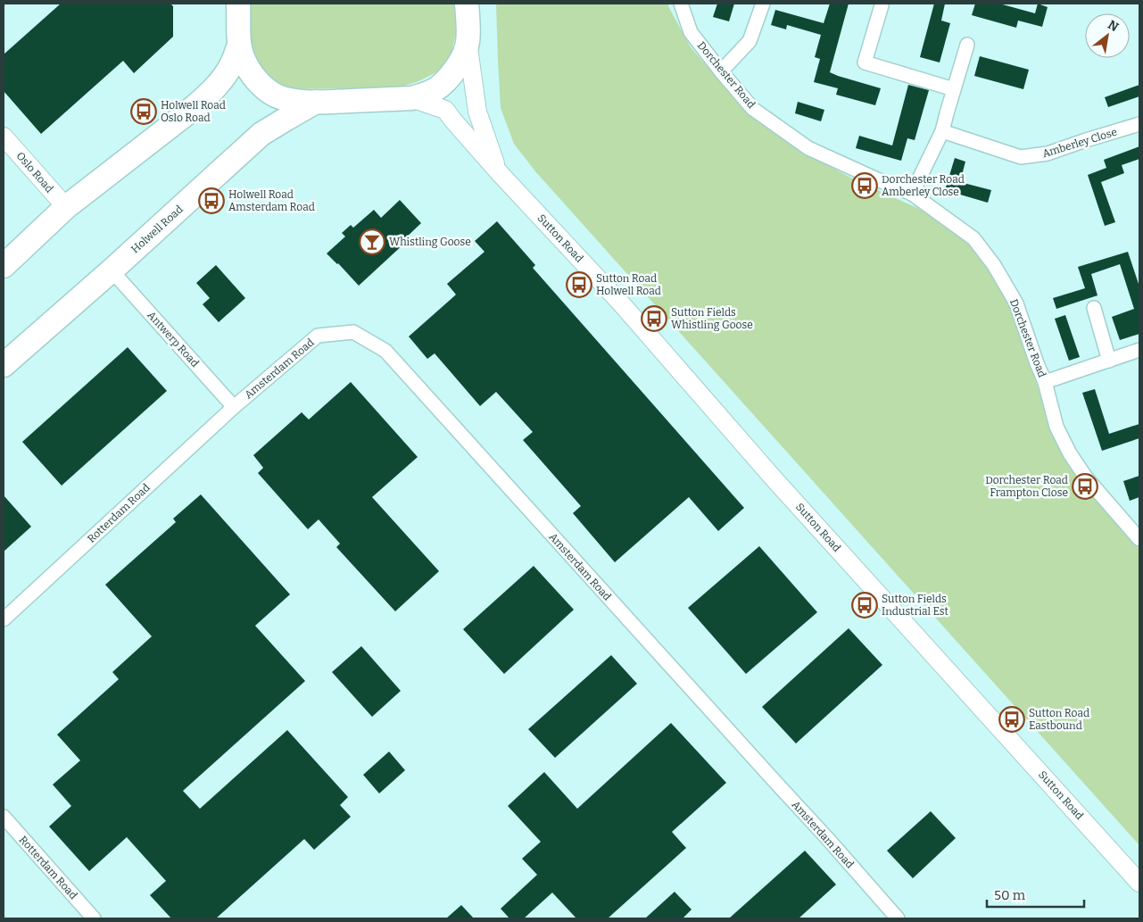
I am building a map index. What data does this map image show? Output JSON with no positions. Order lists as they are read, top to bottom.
{
  "streets": {
    "highway": ["Holwell Road"],
    "street": [
      "Dorchester Road",
      "Amberley Close",
      "Oslo Road",
      "Sutton Road",
      "Antwerp Road",
      "Amsterdam Road",
      "Rotterdam Road"
    ]
  },
  "crossings": [
    ["Holwell Road", "Antwerp Road"],
    ["Antwerp Road", "Amsterdam Road"],
    ["Antwerp Road", "Rotterdam Road"],
    ["Amsterdam Road", "Rotterdam Road"]
  ],
  "places": {
    "bus stop": [
      "Holwell Road Oslo Road",
      "Dorchester Road Amberley Close",
      "Holwell Road Amsterdam Road",
      "Sutton Road Holwell Road",
      "Sutton Fields Whistling Goose",
      "Dorchester Road Frampton Close",
      "Sutton Fields Industrial Est",
      "Sutton Road Eastbound"
    ],
    "bar": ["Whistling Goose"]
  },
  "scale_bar": "50 m",
  "north": "top right"
}
